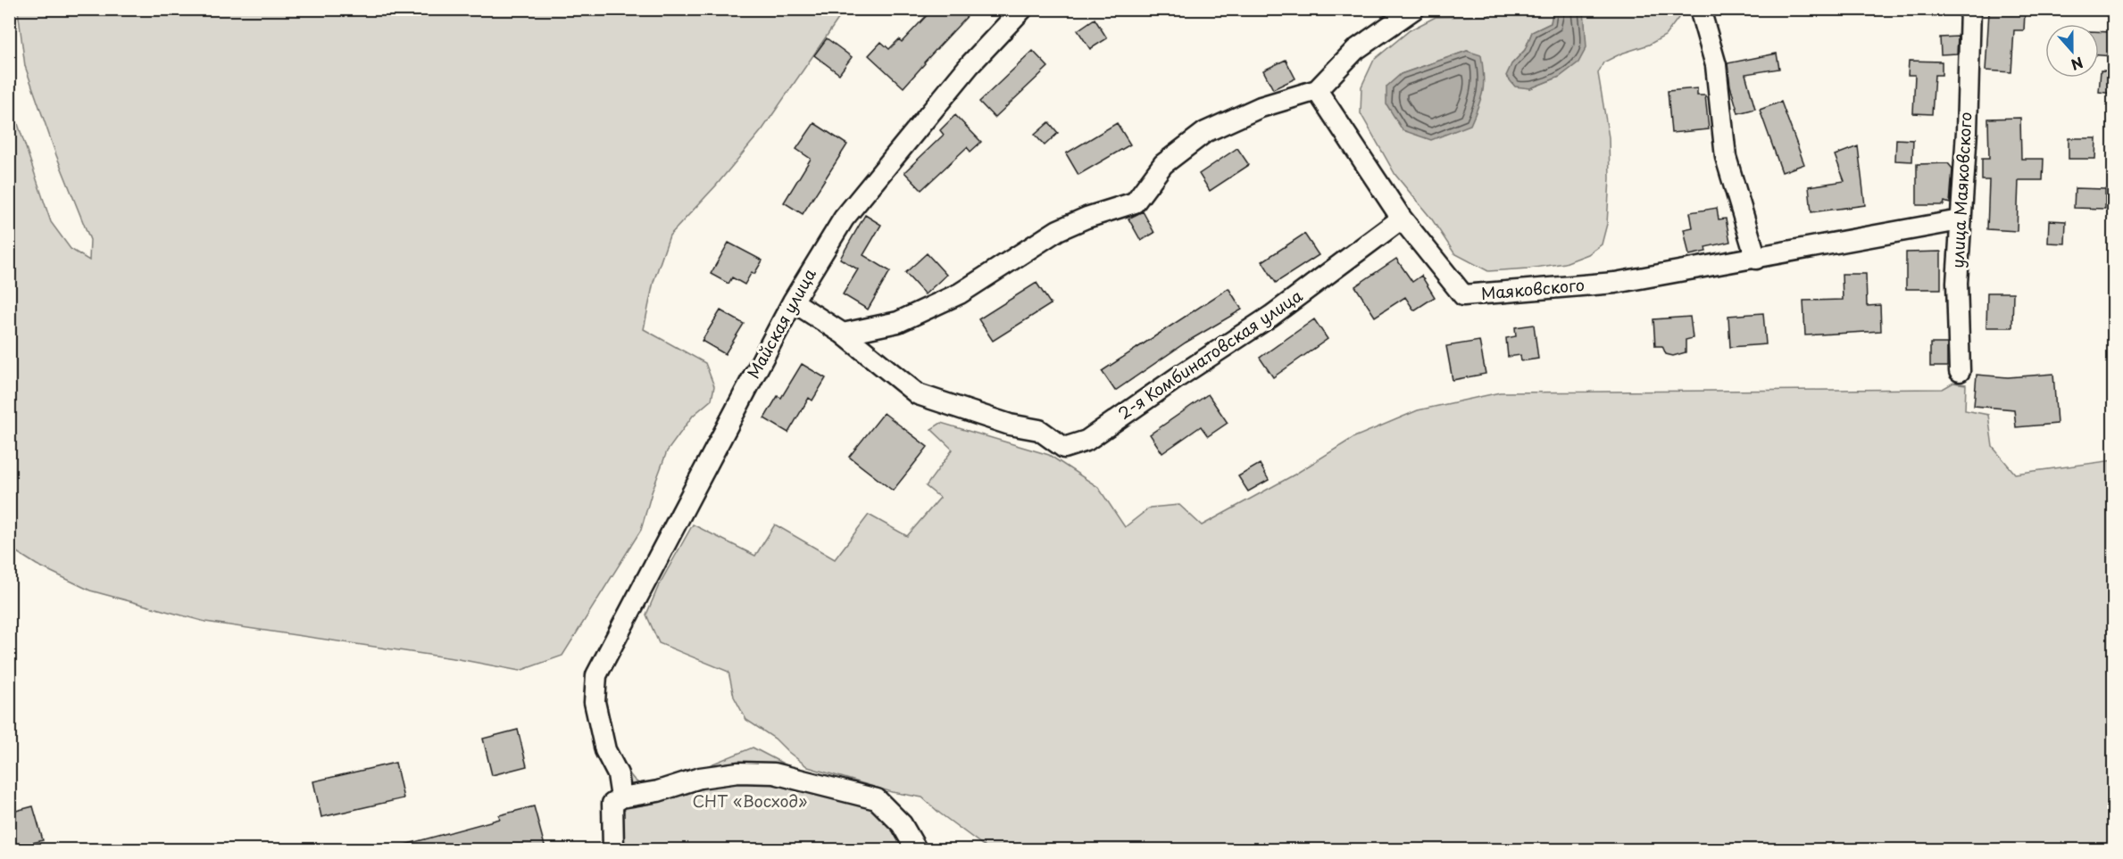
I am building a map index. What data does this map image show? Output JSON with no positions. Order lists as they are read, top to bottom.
{
  "streets": {
    "street": [
      "улица Маяковского",
      "Маяковского",
      "Майская улица",
      "2-я Комбинатовская улица"
    ]
  },
  "crossings": [
    ["улица Маяковского", "Маяковского"],
    ["Маяковского", "2-я Комбинатовская улица"]
  ],
  "parks": ["СНТ «Восход»"],
  "north": "bottom"
}
